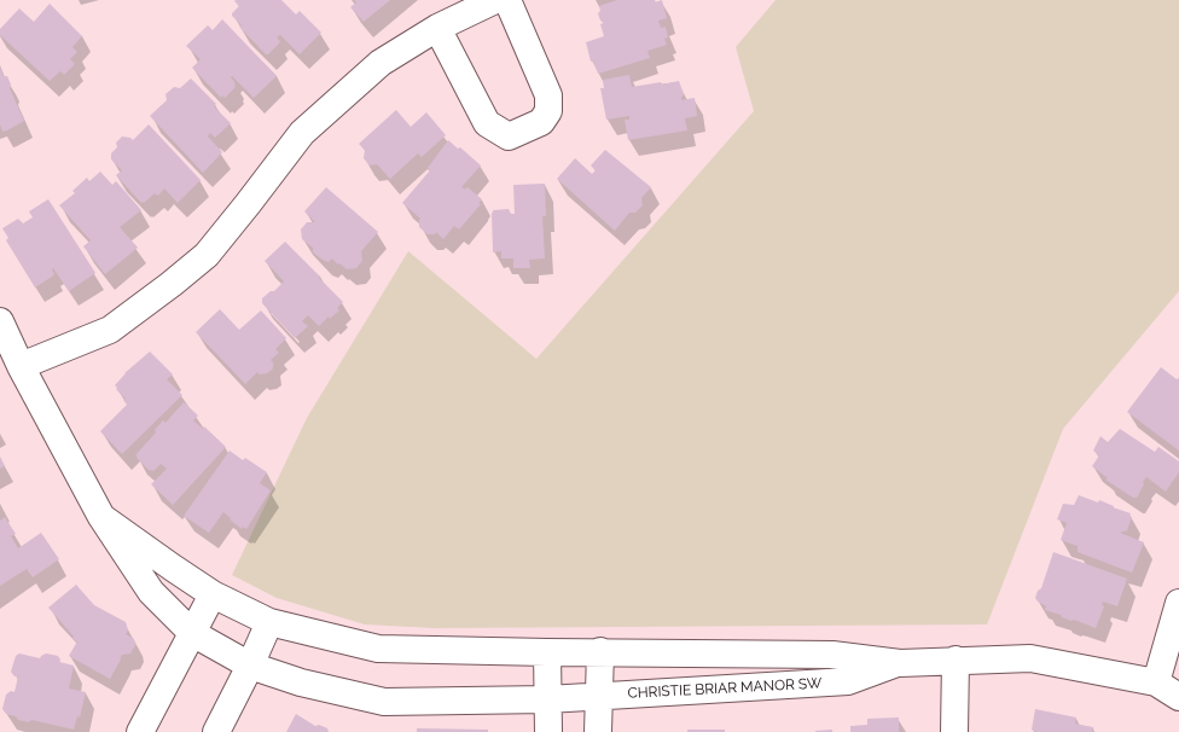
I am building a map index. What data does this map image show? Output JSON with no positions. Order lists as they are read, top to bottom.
{
  "streets": {
    "street": ["CHRISTIE BRIAR MANOR SW"]
  }
}
